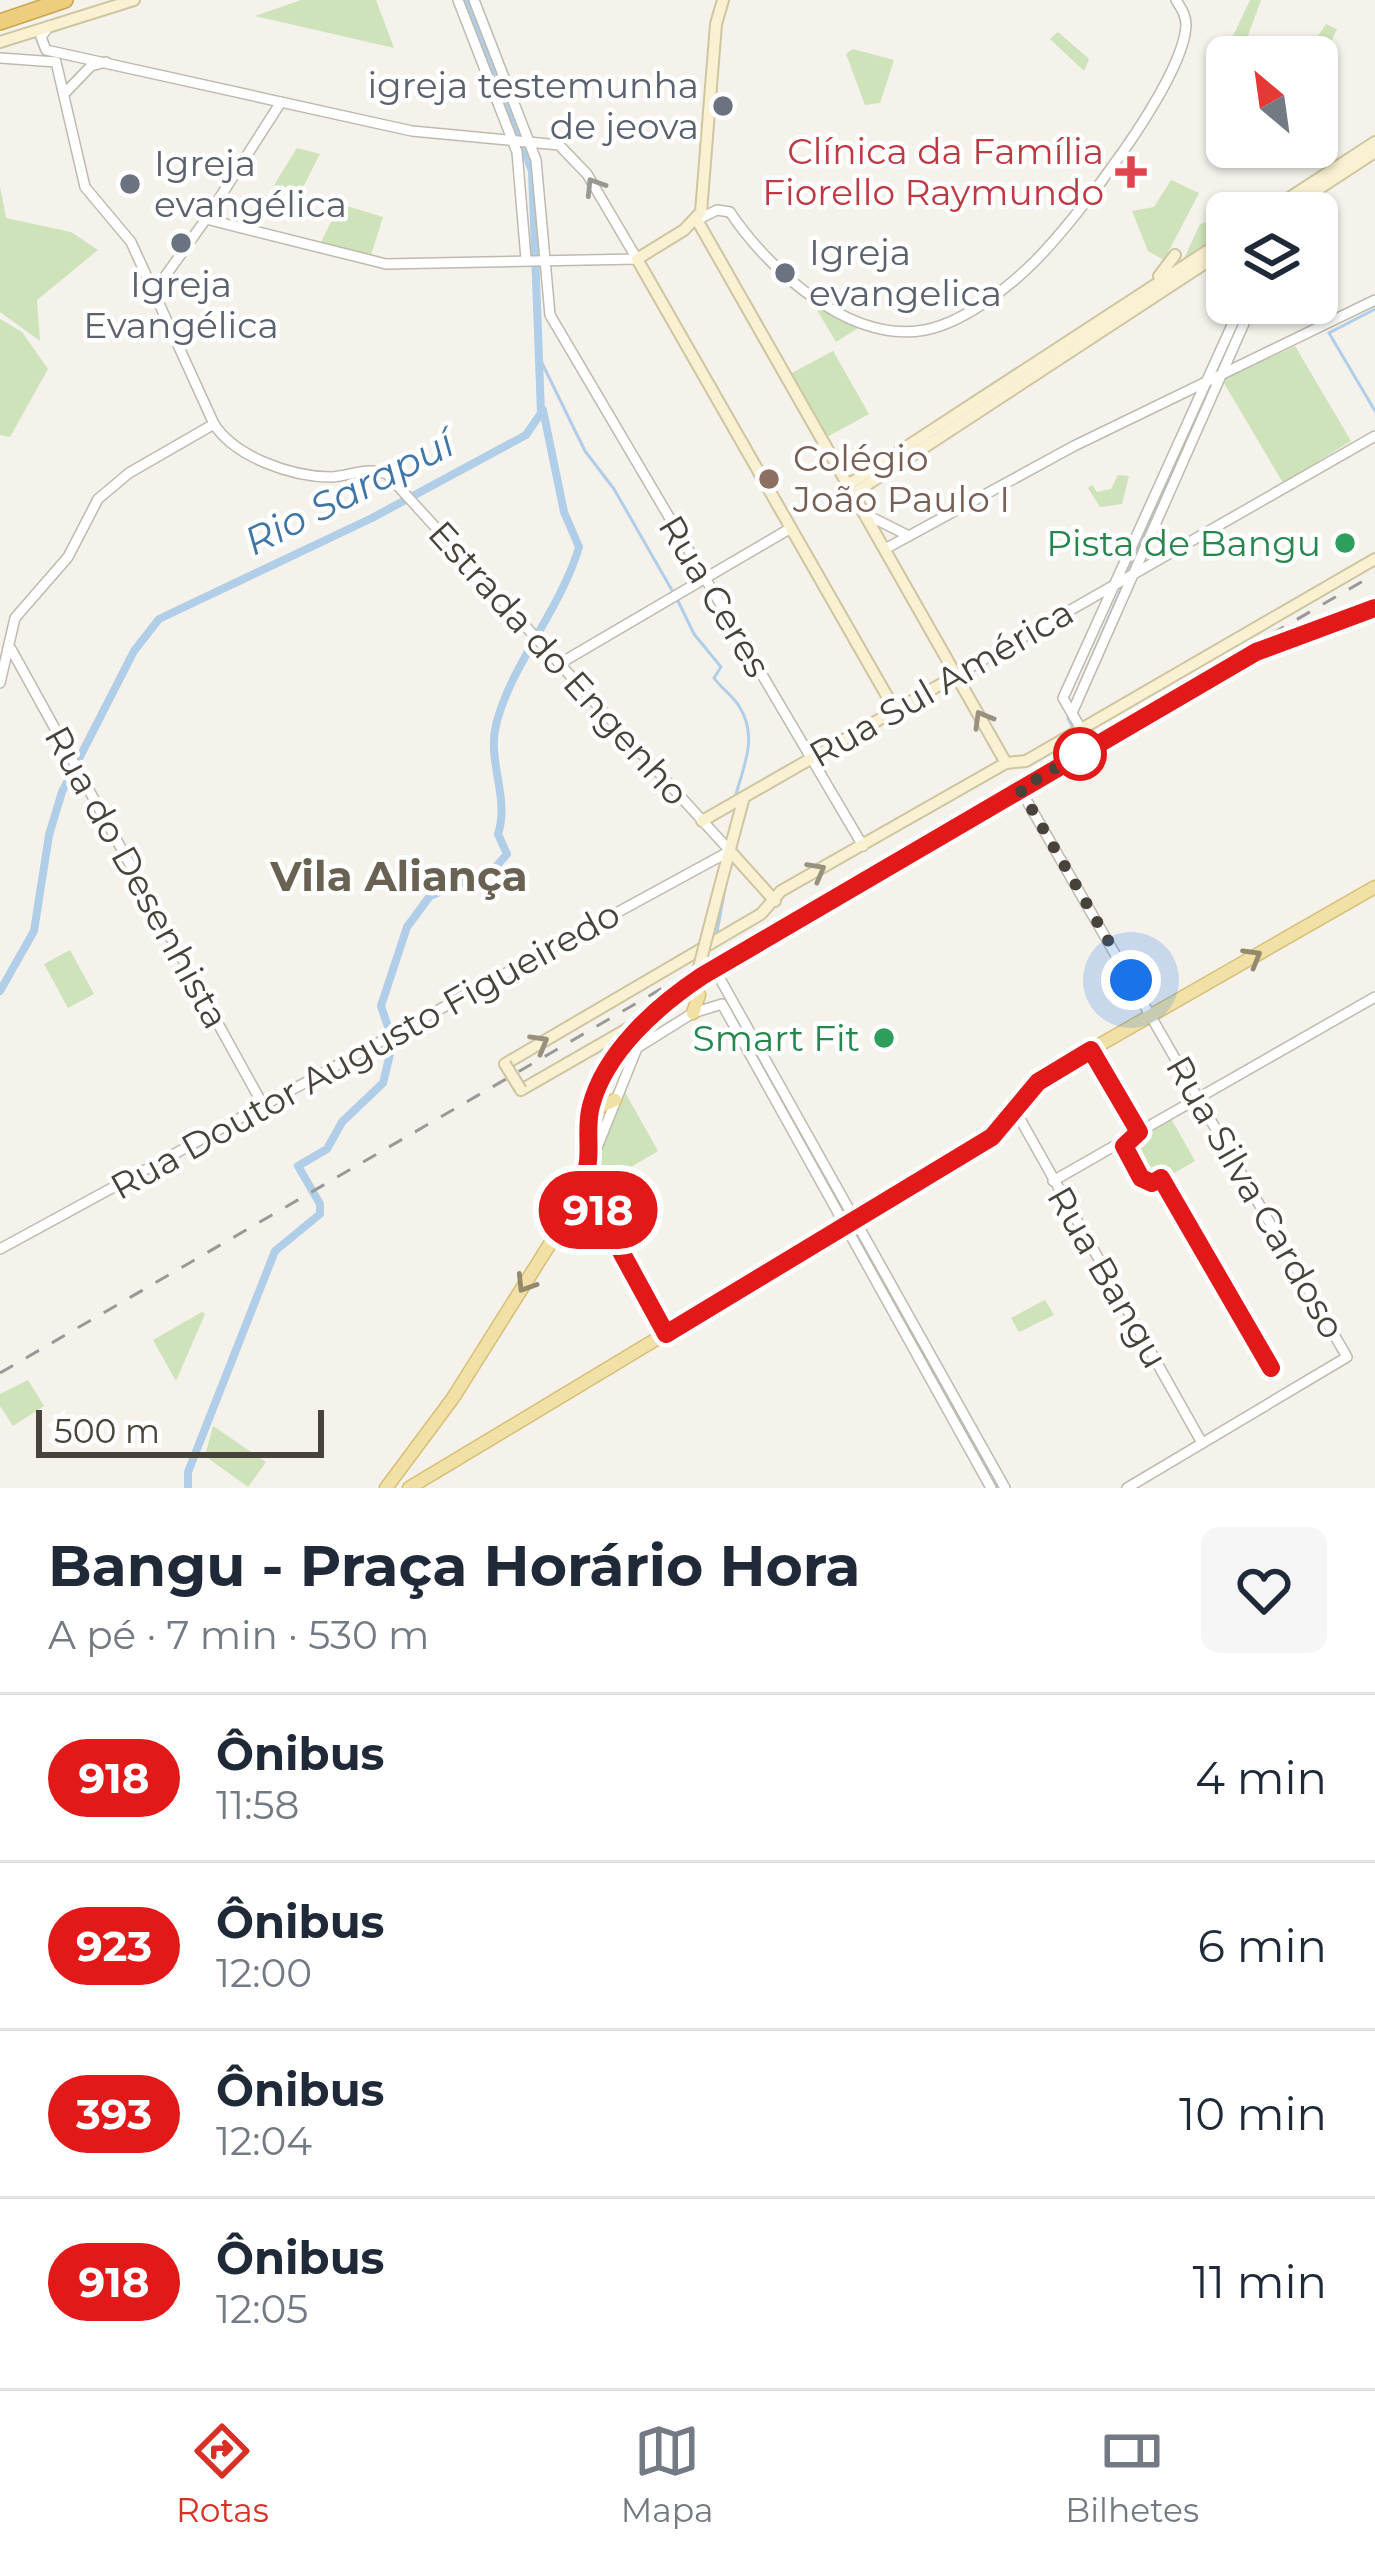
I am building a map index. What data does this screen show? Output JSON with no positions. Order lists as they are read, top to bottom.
{
  "streets": {
    "main road": ["Estrada do Engenho", "Rua Sul América"],
    "street": [
      "Rua Ceres",
      "Rua do Desenhista",
      "Rua Doutor Augusto Figueiredo",
      "Rua Silva Cardoso",
      "Rua Bangu"
    ]
  },
  "crossings": [
    ["Rua Ceres", "Rua Sul América"],
    ["Estrada do Engenho", "Rua Sul América"],
    ["Estrada do Engenho", "Rua Doutor Augusto Figueiredo"],
    ["Rua do Desenhista", "Rua Doutor Augusto Figueiredo"],
    ["Rua Silva Cardoso", "Rua Bangu"]
  ],
  "districts": ["Vila Aliança"],
  "water": ["Rio Sarapuí"],
  "places": {
    "other": [
      "igreja testemunha de jeova",
      "Igreja evangélica",
      "Igreja Evangélica",
      "Igreja evangelica",
      "Colégio João Paulo I",
      "Pista de Bangu",
      "Smart Fit"
    ],
    "health": ["Clínica da Família Fiorello Raymundo"]
  },
  "lines": ["bus line 918"],
  "scale_bar": "500 m",
  "north": "top left",
  "page": {
    "on_map": "918",
    "scale": "500 m",
    "heading": ["Bangu - Praça Horário Hora", "A pé · 7 min · 530 m"],
    "list": [
      {
        "mark": "918",
        "name": "Ônibus",
        "note": "11:58",
        "value": "4 min"
      },
      {
        "mark": "923",
        "name": "Ônibus",
        "note": "12:00",
        "value": "6 min"
      },
      {
        "mark": "393",
        "name": "Ônibus",
        "note": "12:04",
        "value": "10 min"
      },
      {
        "mark": "918",
        "name": "Ônibus",
        "note": "12:05",
        "value": "11 min"
      }
    ],
    "tabs": ["Rotas", "Mapa", "Bilhetes"]
  }
}
